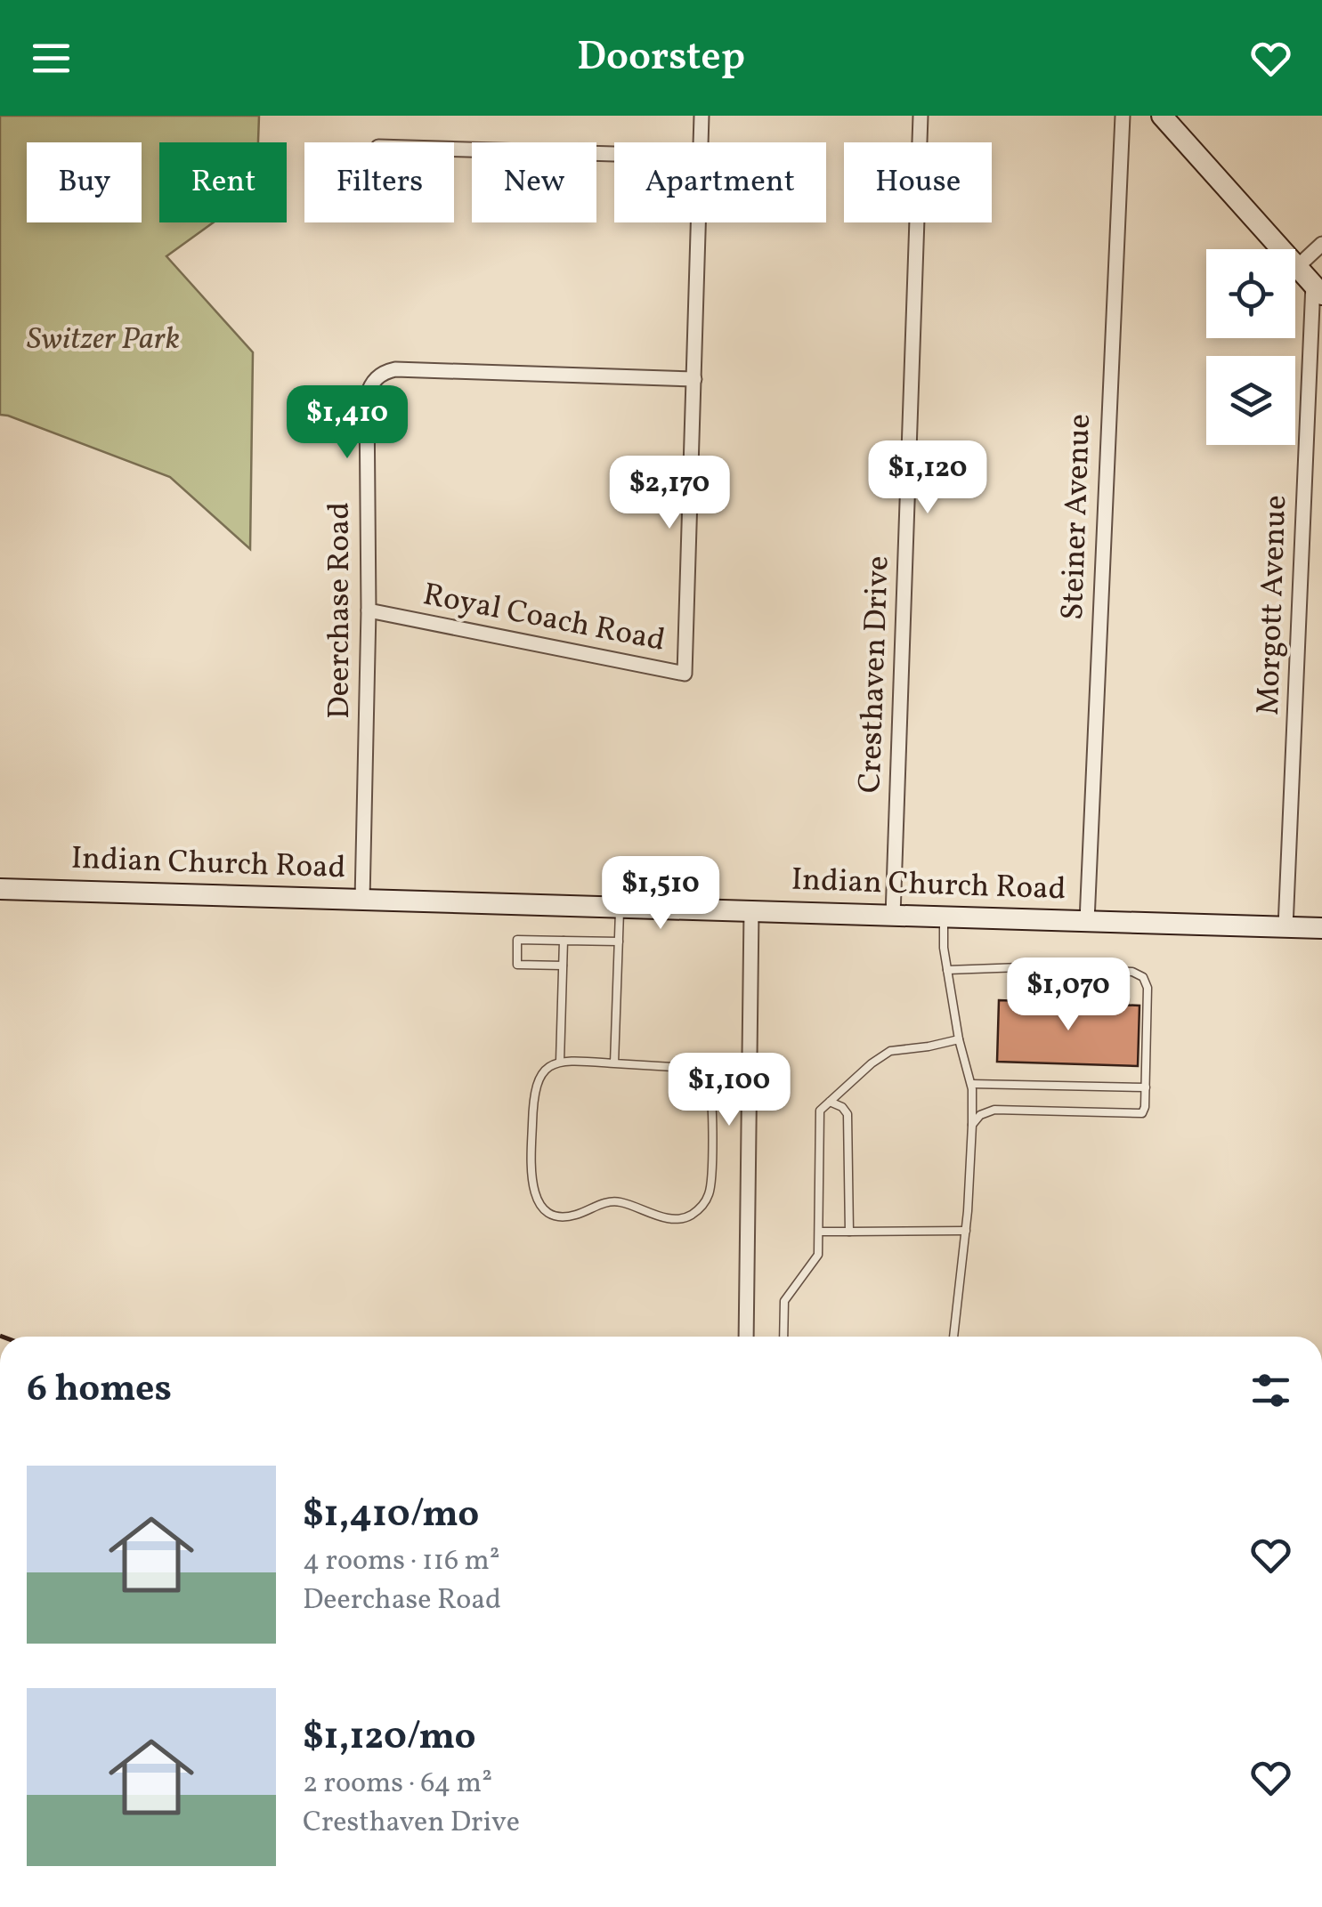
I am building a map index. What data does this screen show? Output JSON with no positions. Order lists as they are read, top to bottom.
{
  "streets": {
    "street": [
      "Steiner Avenue",
      "Morgott Avenue",
      "Deerchase Road",
      "Royal Coach Road",
      "Cresthaven Drive",
      "Indian Church Road"
    ]
  },
  "crossings": [
    ["Steiner Avenue", "Indian Church Road"],
    ["Morgott Avenue", "Indian Church Road"],
    ["Deerchase Road", "Royal Coach Road"],
    ["Deerchase Road", "Indian Church Road"],
    ["Cresthaven Drive", "Indian Church Road"]
  ],
  "parks": ["Switzer Park"],
  "page": {
    "header": "Doorstep",
    "chip": [
      "Buy",
      "Rent",
      "Filters",
      "New",
      "Apartment",
      "House"
    ],
    "price": [
      "$1,410",
      "$1,120",
      "$2,170",
      "$1,510",
      "$1,070",
      "$1,100"
    ],
    "heading": "6 homes",
    "list": [
      {
        "name": "$1,410/mo",
        "note": "4 rooms · 116 m² · Deerchase Road"
      },
      {
        "name": "$1,120/mo",
        "note": "2 rooms · 64 m² · Cresthaven Drive"
      }
    ]
  }
}
